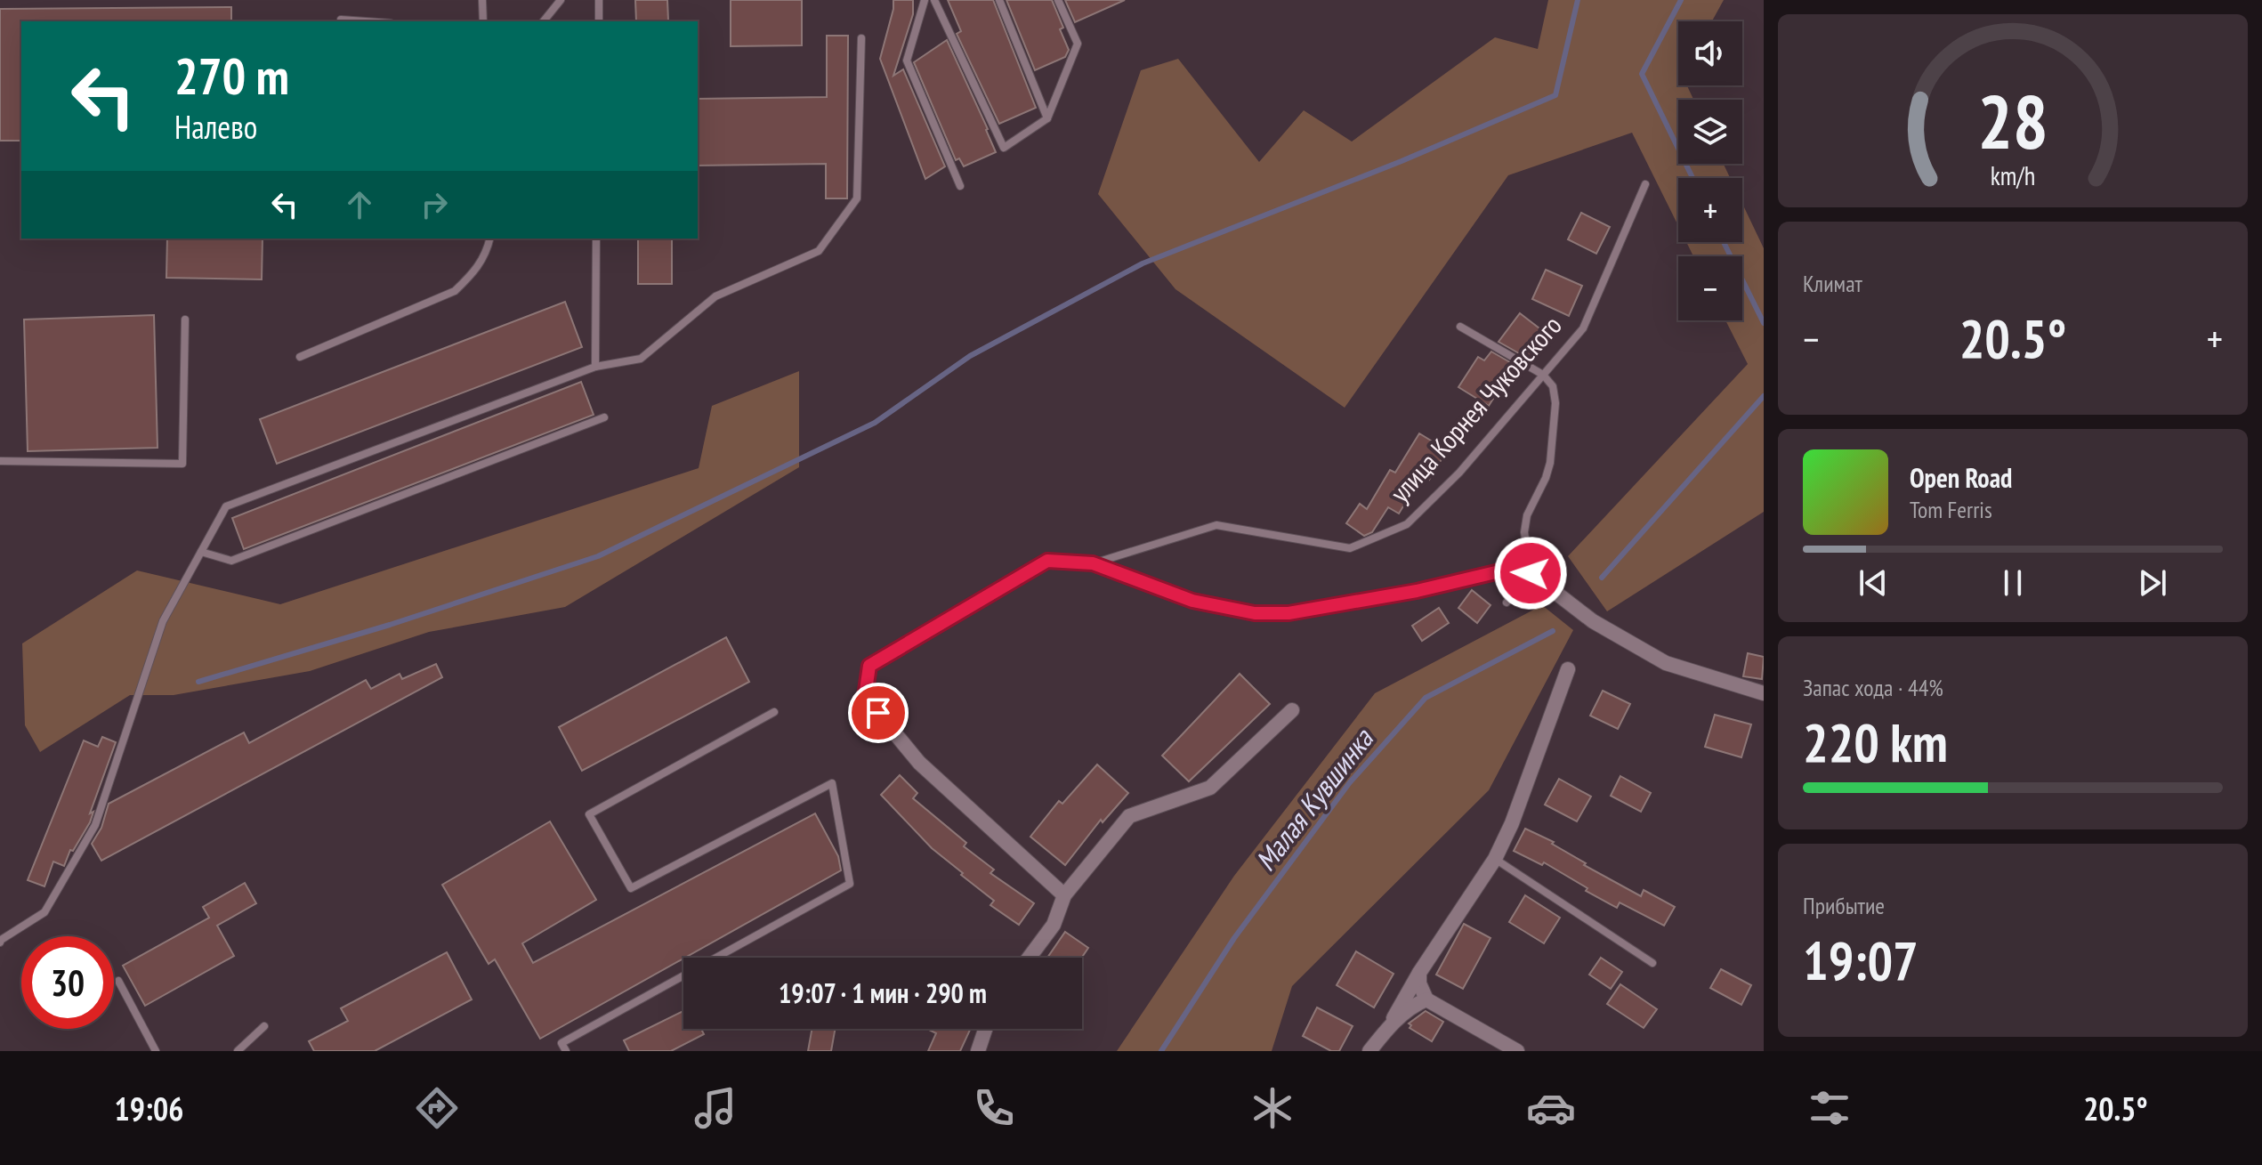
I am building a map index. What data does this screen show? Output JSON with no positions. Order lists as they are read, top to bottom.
{
  "streets": {
    "lane": ["улица Корнея Чуковского"]
  },
  "water": ["Малая Кувшинка"],
  "page": {
    "map_buttons": ["+", "−"],
    "turn": ["270 m", "Налево"],
    "tile": [
      "Климат",
      ["Запас хода · 44%", "220 km"],
      ["Прибытие", "19:07"]
    ],
    "heat": ["−", "20.5°", "+"],
    "song": ["Open Road", "Tom Ferris"],
    "limit": "30",
    "trip": "19:07 · 1 мин · 290 m",
    "tabs": ["19:06", "20.5°"],
    "gauge": ["28", "km/h"]
  }
}
